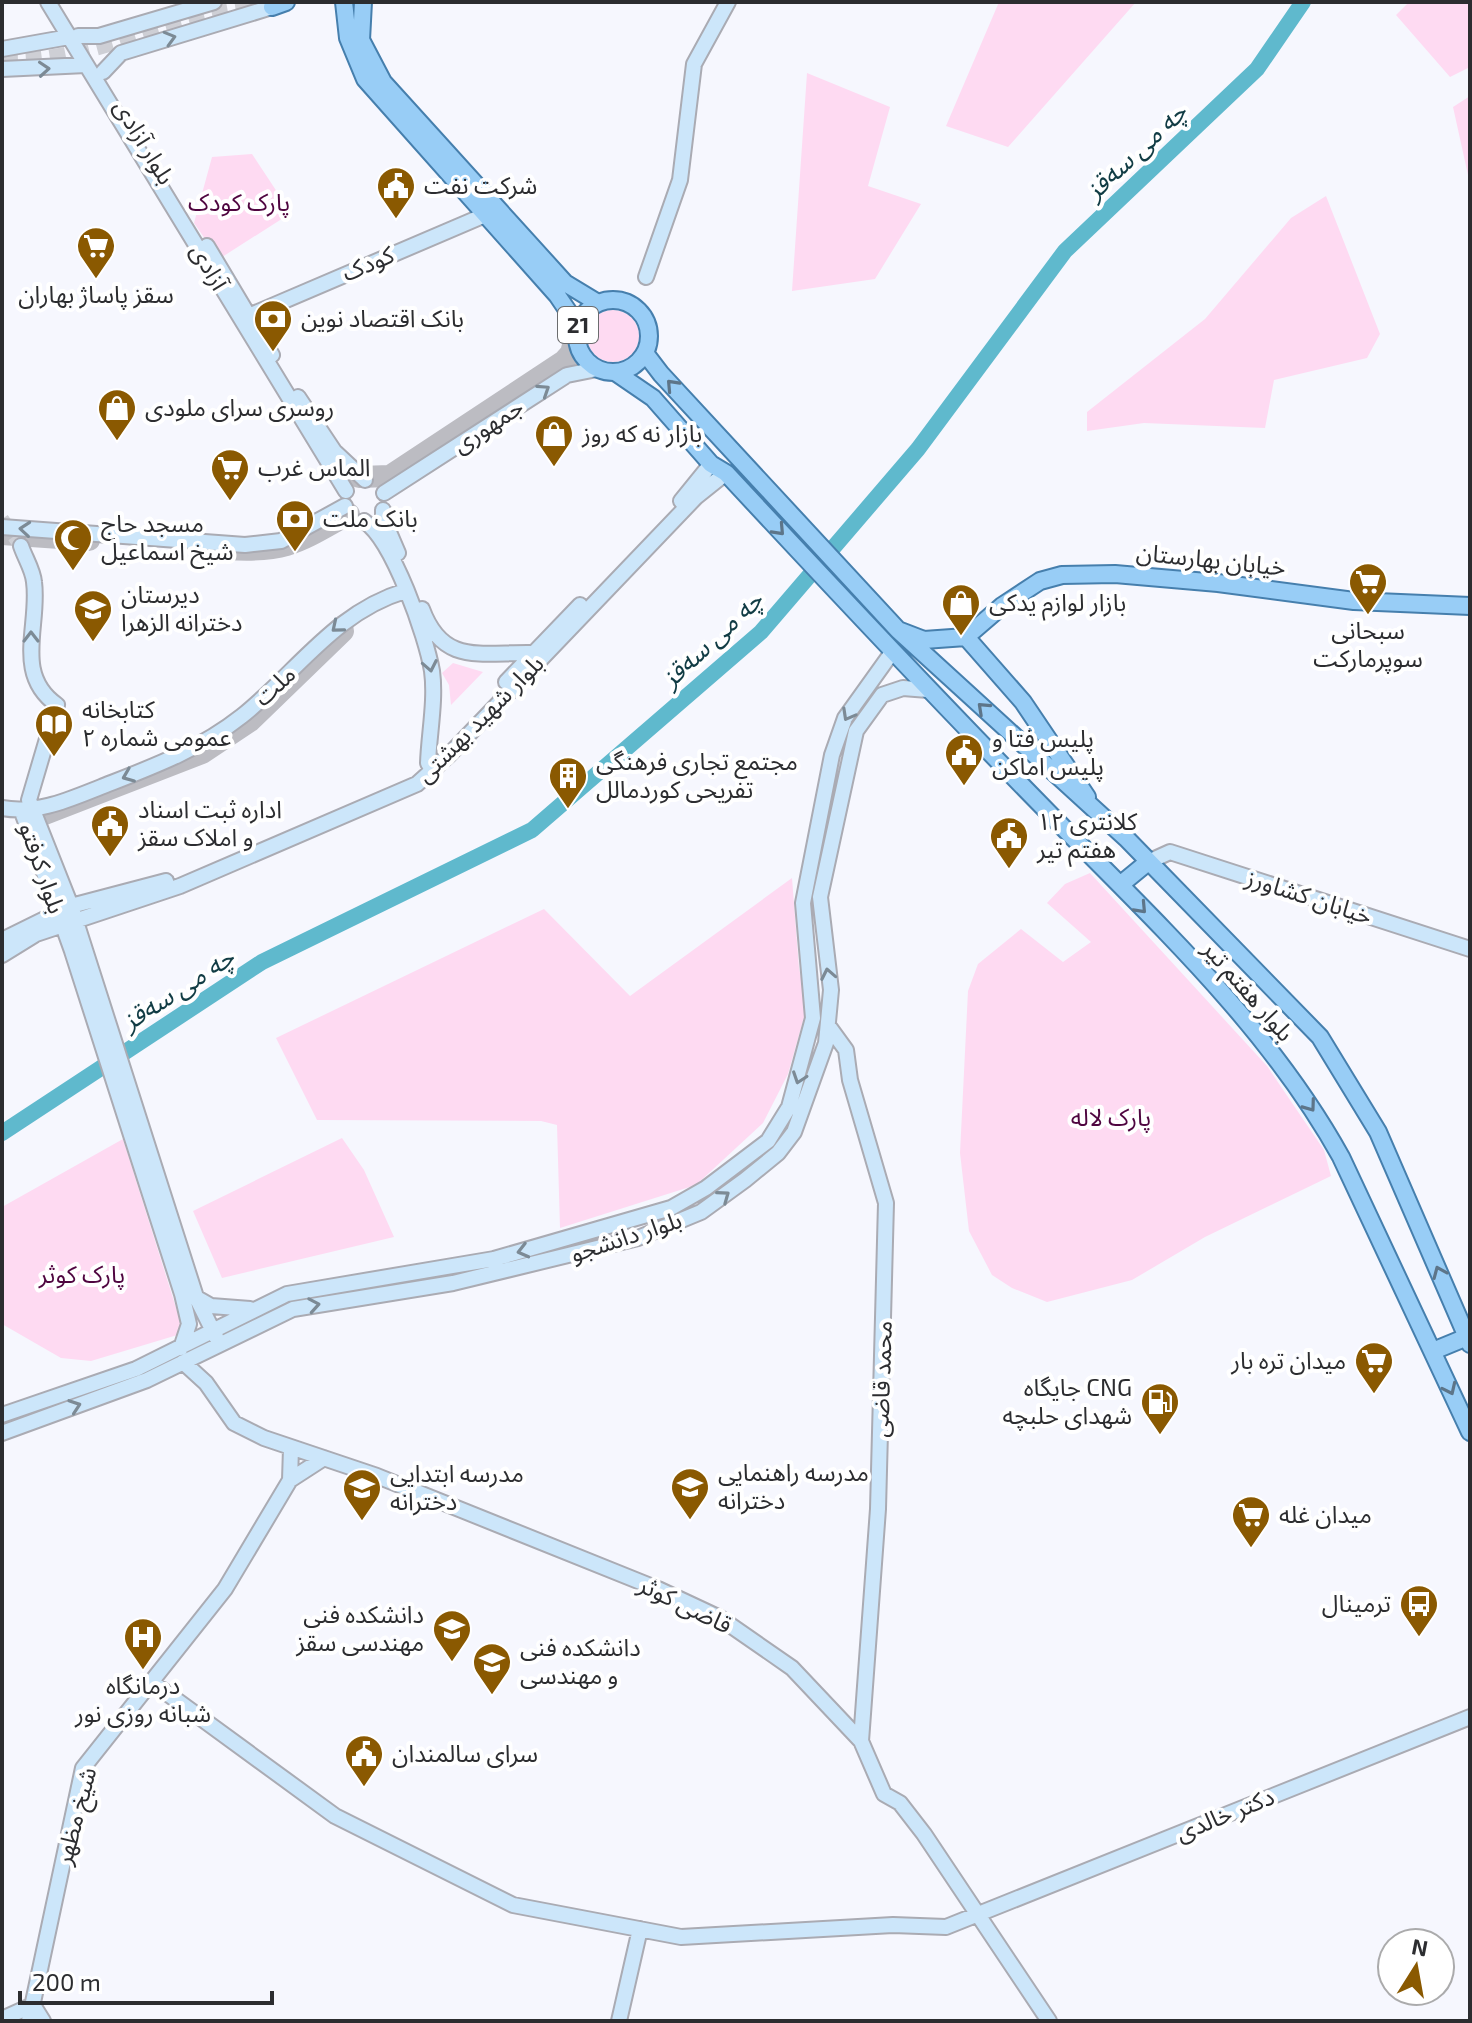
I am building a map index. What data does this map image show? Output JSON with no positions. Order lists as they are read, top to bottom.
{
  "streets": {
    "main road": [
      "بلوار آزادی",
      "کودک",
      "آزادی",
      "21",
      "جمهوری",
      "خیابان بهارستان",
      "ملت",
      "بلوار شهید بهشتی",
      "خیابان کشاورز",
      "بلوار هفتم تیر",
      "بلوار دانشجو",
      "محمد قاضی",
      "قاضی کوثر",
      "دکتر خالدی",
      "شیخ مظهر"
    ]
  },
  "crossings": [
    ["بلوار آزادی", "کودک"],
    ["بلوار آزادی", "آزادی"],
    ["بلوار آزادی", "جمهوری"],
    ["آزادی", "جمهوری"],
    ["21", "جمهوری"],
    ["21", "بلوار هفتم تیر"],
    ["جمهوری", "بلوار هفتم تیر"],
    ["بلوار شهید بهشتی", "بلوار هفتم تیر"],
    ["خیابان کشاورز", "بلوار هفتم تیر"],
    ["بلوار هفتم تیر", "بلوار دانشجو"],
    ["بلوار دانشجو", "محمد قاضی"],
    ["بلوار دانشجو", "قاضی کوثر"],
    ["محمد قاضی", "قاضی کوثر"],
    ["قاضی کوثر", "دکتر خالدی"],
    ["دکتر خالدی", "شیخ مظهر"]
  ],
  "one_way": ["جمهوری", "ملت"],
  "water": ["چە می سەقز"],
  "parks": ["پارک کودک", "پارک لاله", "پارک کوثر"],
  "places": {
    "public building": [
      "شرکت نفت",
      "پلیس فتا و پلیس اماکن",
      "اداره ثبت اسناد و املاک سقز",
      "کلانتری ۱۲ هفتم تیر",
      "سرای سالمندان"
    ],
    "supermarket": [
      "سقز پاساژ بهاران",
      "الماس غرب",
      "سبحانی سوپرمارکت",
      "میدان تره بار",
      "میدان غله"
    ],
    "bank": ["بانک اقتصاد نوین", "بانک ملت"],
    "shop": ["روسری سرای ملودی", "بازار نه که روز", "بازار لوازم یدکی"],
    "mosque": ["مسجد حاج شیخ اسماعیل"],
    "school or university": [
      "دیرستان دخترانه الزهرا",
      "مدرسه راهنمایی دخترانه",
      "مدرسه ابتدایی دخترانه",
      "دانشکده فنی مهندسی سقز",
      "دانشکده فنی و مهندسی"
    ],
    "library": ["کتابخانه عمومی شماره ۲"],
    "building": ["مجتمع تجاری فرهنگی تفریحی کوردمالل"],
    "fuel station": ["جایگاه CNG شهدای حلبچه"],
    "bus stop": ["ترمینال"],
    "hospital": ["درمانگاه شبانه روزی نور"]
  },
  "scale_bar": "200 m",
  "north": "top"
}
